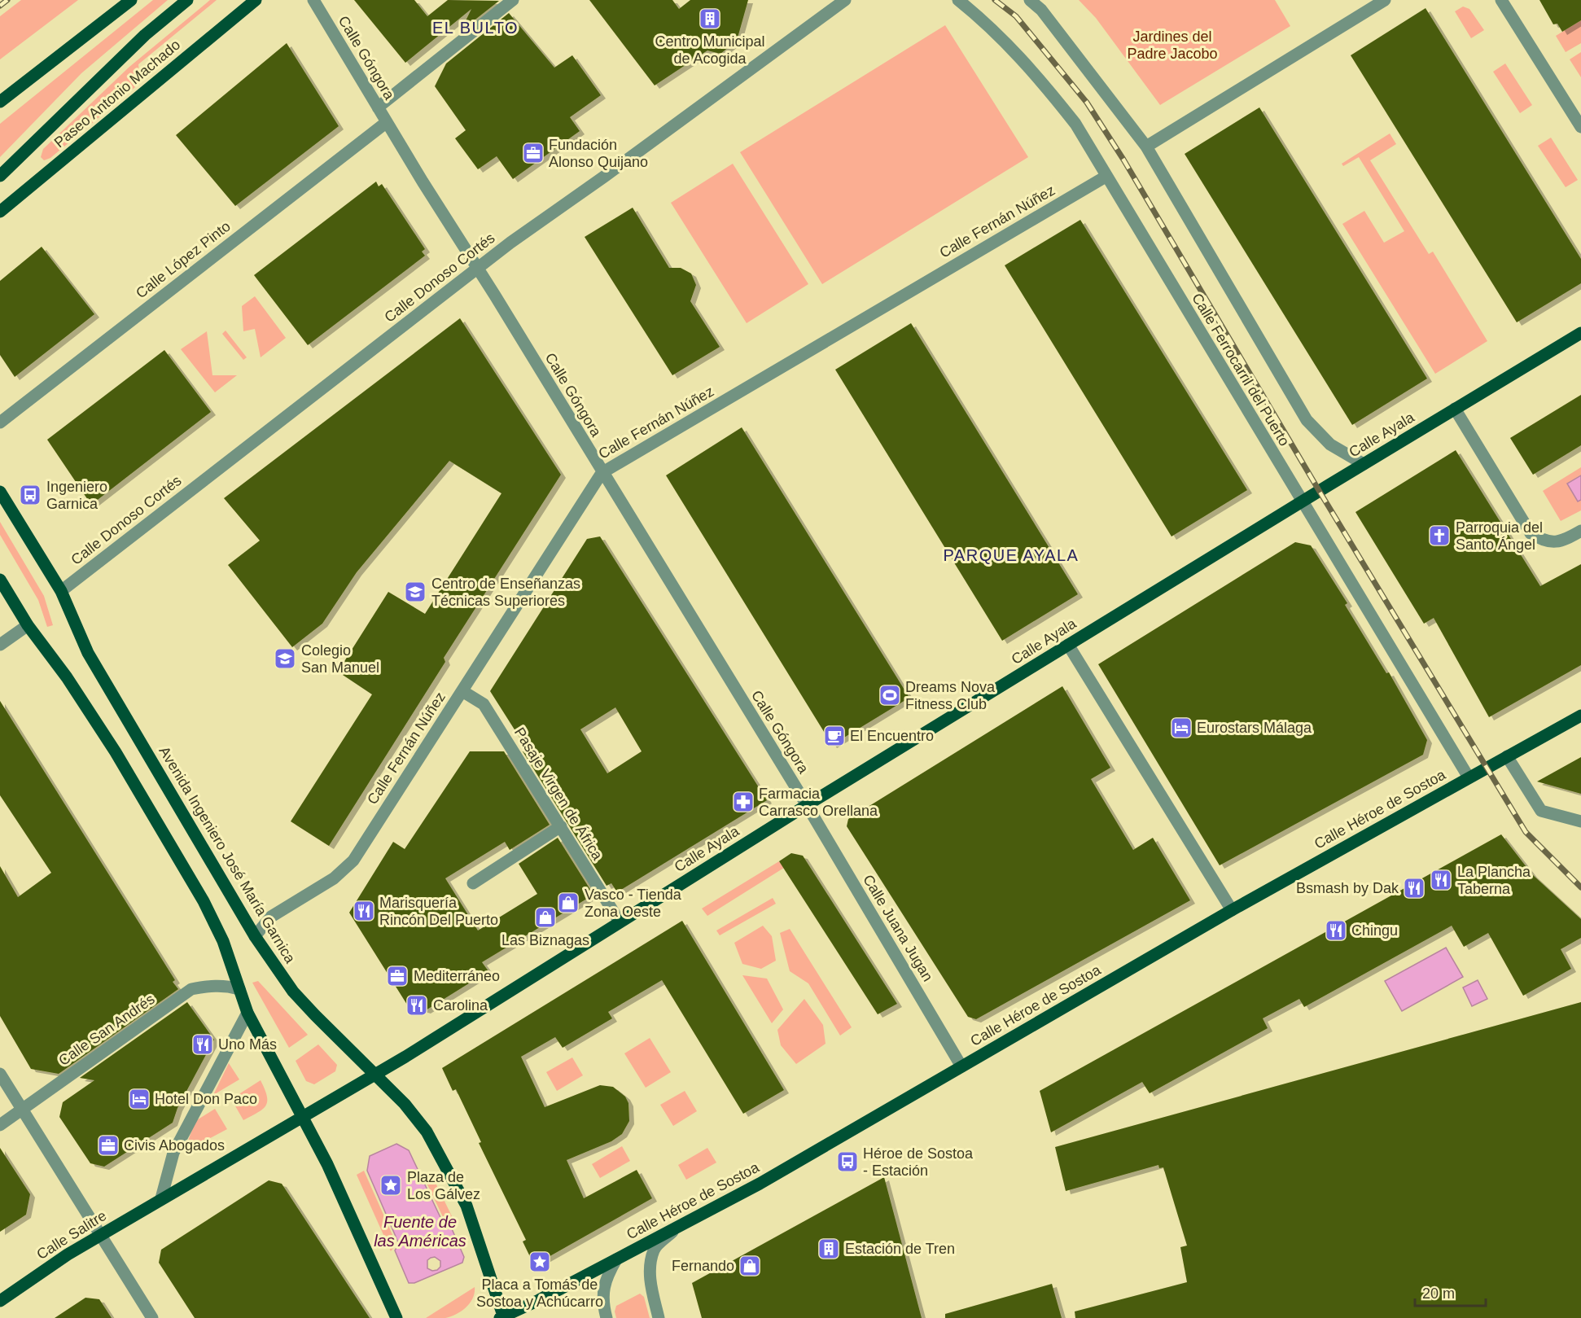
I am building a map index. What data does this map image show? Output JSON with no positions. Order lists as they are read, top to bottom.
{
  "streets": {
    "main road": [
      "Paseo Antonio Machado",
      "Calle Ayala",
      "Calle Héroe de Sostoa",
      "Avenida Ingeniero José María Garnica",
      "Calle Salitre"
    ],
    "street": [
      "Calle Góngora",
      "Calle Fernán Núñez",
      "Calle López Pinto",
      "Calle Donoso Cortés",
      "Calle Ferrocarril del Puerto",
      "Pasaje Virgen de África",
      "Calle Juana Jugan",
      "Calle San Andrés"
    ]
  },
  "crossings": [
    ["Calle Góngora", "Calle Fernán Núñez"],
    ["Calle Góngora", "Calle López Pinto"],
    ["Calle Góngora", "Calle Donoso Cortés"],
    ["Calle Góngora", "Calle Ayala"],
    ["Calle Góngora", "Calle Juana Jugan"],
    ["Calle Fernán Núñez", "Calle Ferrocarril del Puerto"],
    ["Calle Fernán Núñez", "Pasaje Virgen de África"],
    ["Calle Fernán Núñez", "Avenida Ingeniero José María Garnica"],
    ["Calle Donoso Cortés", "Avenida Ingeniero José María Garnica"],
    ["Calle Ferrocarril del Puerto", "Calle Ayala"],
    ["Calle Ferrocarril del Puerto", "Calle Héroe de Sostoa"],
    ["Calle Ayala", "Pasaje Virgen de África"],
    ["Calle Ayala", "Avenida Ingeniero José María Garnica"],
    ["Calle Ayala", "Calle Juana Jugan"],
    ["Calle Ayala", "Calle Salitre"],
    ["Calle Héroe de Sostoa", "Avenida Ingeniero José María Garnica"],
    ["Calle Héroe de Sostoa", "Calle Juana Jugan"]
  ],
  "districts": ["EL BULTO", "PARQUE AYALA"],
  "water": ["Fuente de las Américas"],
  "parks": ["Jardines del Padre Jacobo"],
  "places": {
    "building": ["Centro Municipal de Acogida", "Estación de Tren"],
    "office": ["Fundación Alonso Quijano", "Mediterráneo", "Civis Abogados"],
    "bus stop": ["Ingeniero Garnica", "Héroe de Sostoa - Estación"],
    "church": ["Parroquia del Santo Ángel"],
    "school or university": ["Centro de Enseñanzas Técnicas Superiores", "Colegio San Manuel"],
    "sports": ["Dreams Nova Fitness Club"],
    "hotel": ["Eurostars Málaga", "Hotel Don Paco"],
    "cafe": ["El Encuentro"],
    "pharmacy": ["Farmacia Carrasco Orellana"],
    "restaurant": [
      "La Plancha Taberna",
      "Bsmash by Dak",
      "Marisquería Rincón Del Puerto",
      "Chingu",
      "Carolina",
      "Uno Más"
    ],
    "shop": ["Vasco - Tienda Zona Oeste", "Las Biznagas", "Fernando"],
    "place": ["Plaza de Los Gálvez", "Placa a Tomás de Sostoa y Achúcarro"]
  },
  "scale_bar": "20 m"
}
